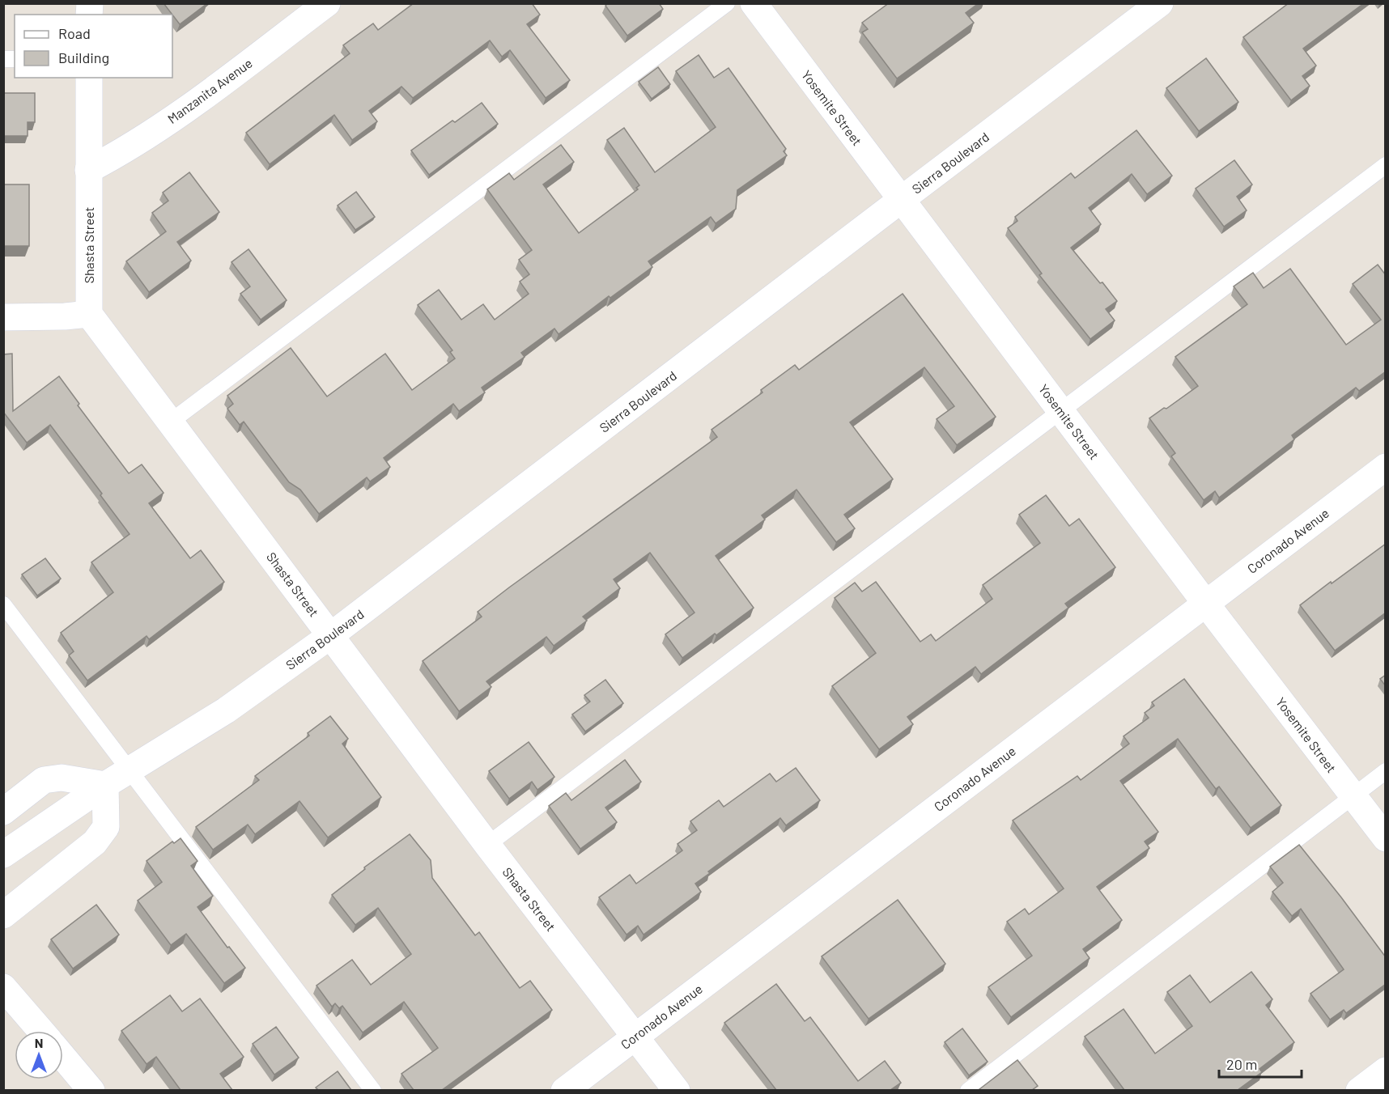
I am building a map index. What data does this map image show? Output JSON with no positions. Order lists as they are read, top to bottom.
{
  "streets": {
    "street": [
      "Manzanita Avenue",
      "Yosemite Street",
      "Sierra Boulevard",
      "Shasta Street",
      "Coronado Avenue"
    ]
  },
  "crossings": [
    ["Manzanita Avenue", "Shasta Street"],
    ["Yosemite Street", "Sierra Boulevard"],
    ["Yosemite Street", "Coronado Avenue"],
    ["Sierra Boulevard", "Shasta Street"],
    ["Shasta Street", "Coronado Avenue"]
  ],
  "legend": ["Road", "Building"],
  "scale_bar": "20 m",
  "north": "top"
}
